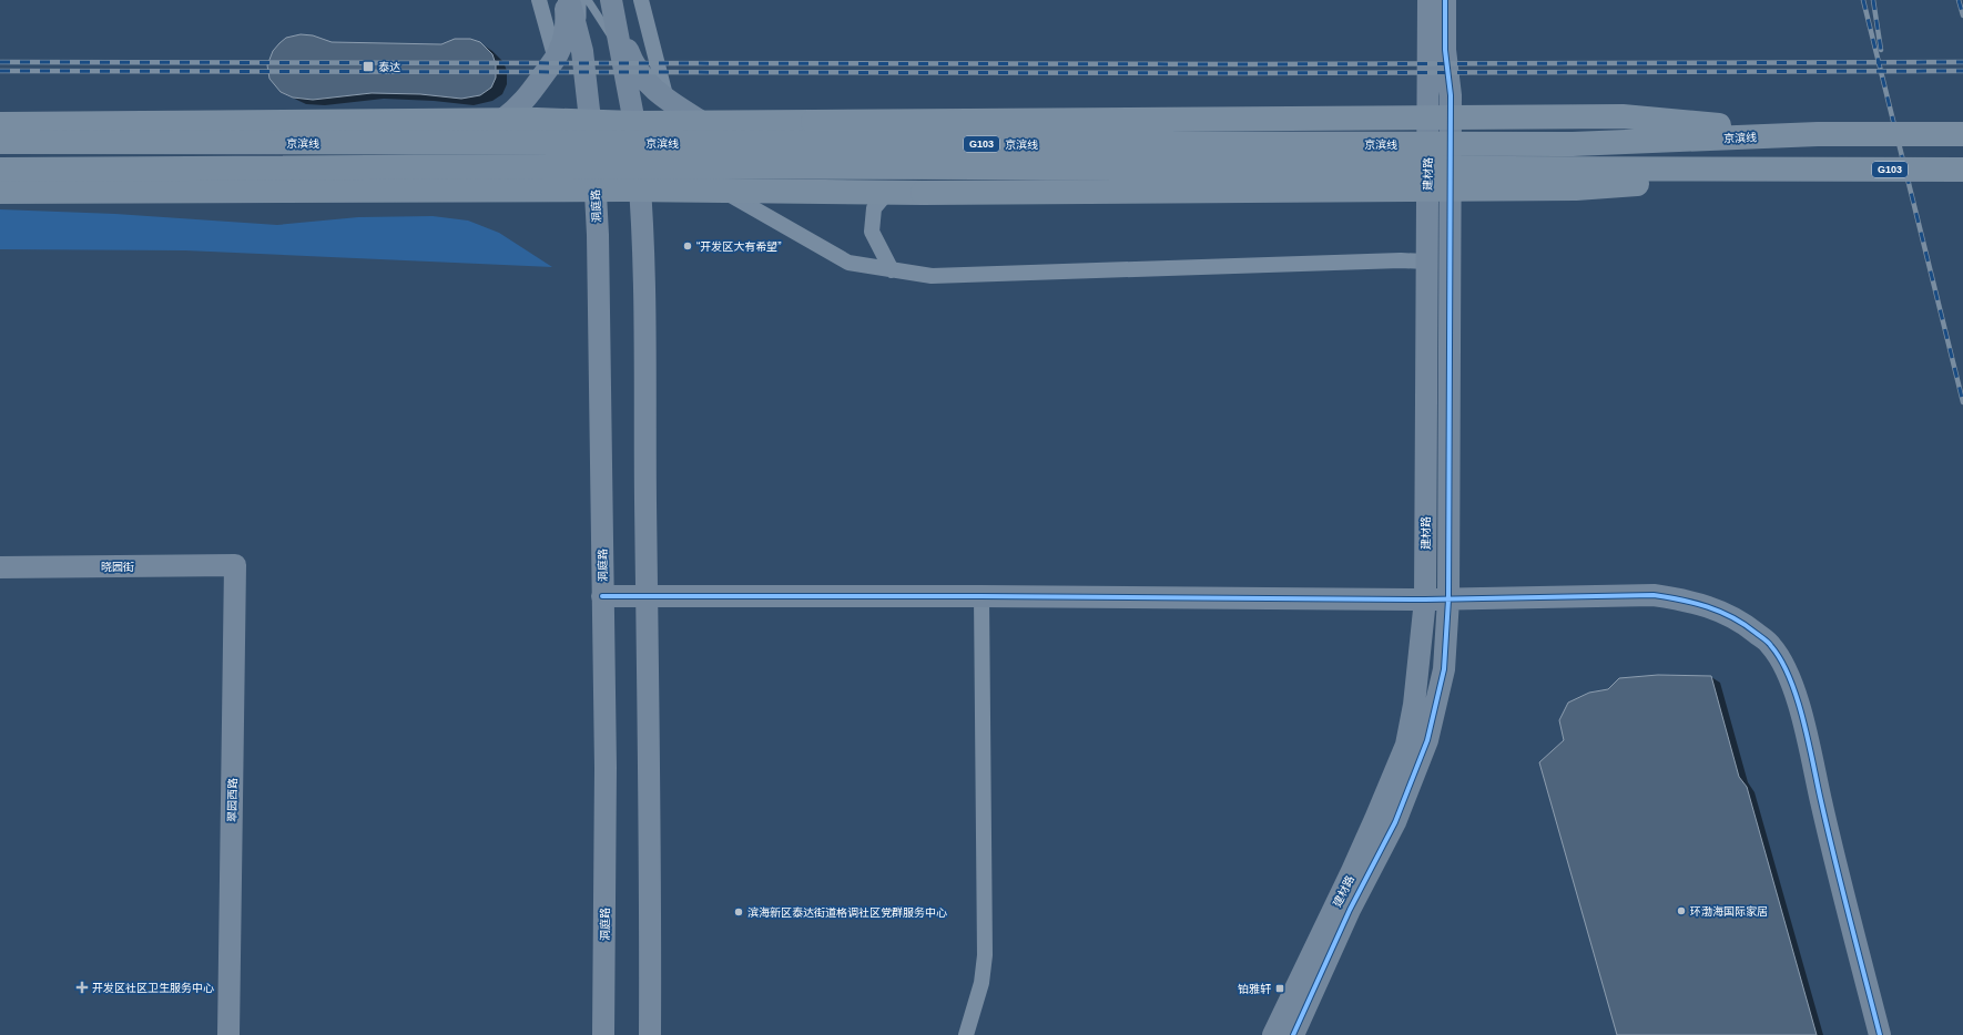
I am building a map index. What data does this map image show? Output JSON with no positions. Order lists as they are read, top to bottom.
{
  "streets": {
    "highway": ["京滨线", "G103"],
    "street": [
      "建材路",
      "洞庭路",
      "晓园街",
      "翠园西路"
    ]
  },
  "crossings": [
    ["晓园街", "翠园西路"]
  ],
  "places": {
    "transit": ["泰达", "铂雅轩"],
    "other": ["“开发区大有希望”", "环渤海国际家居", "滨海新区泰达街道格调社区党群服务中心"],
    "health": ["开发区社区卫生服务中心"]
  }
}
